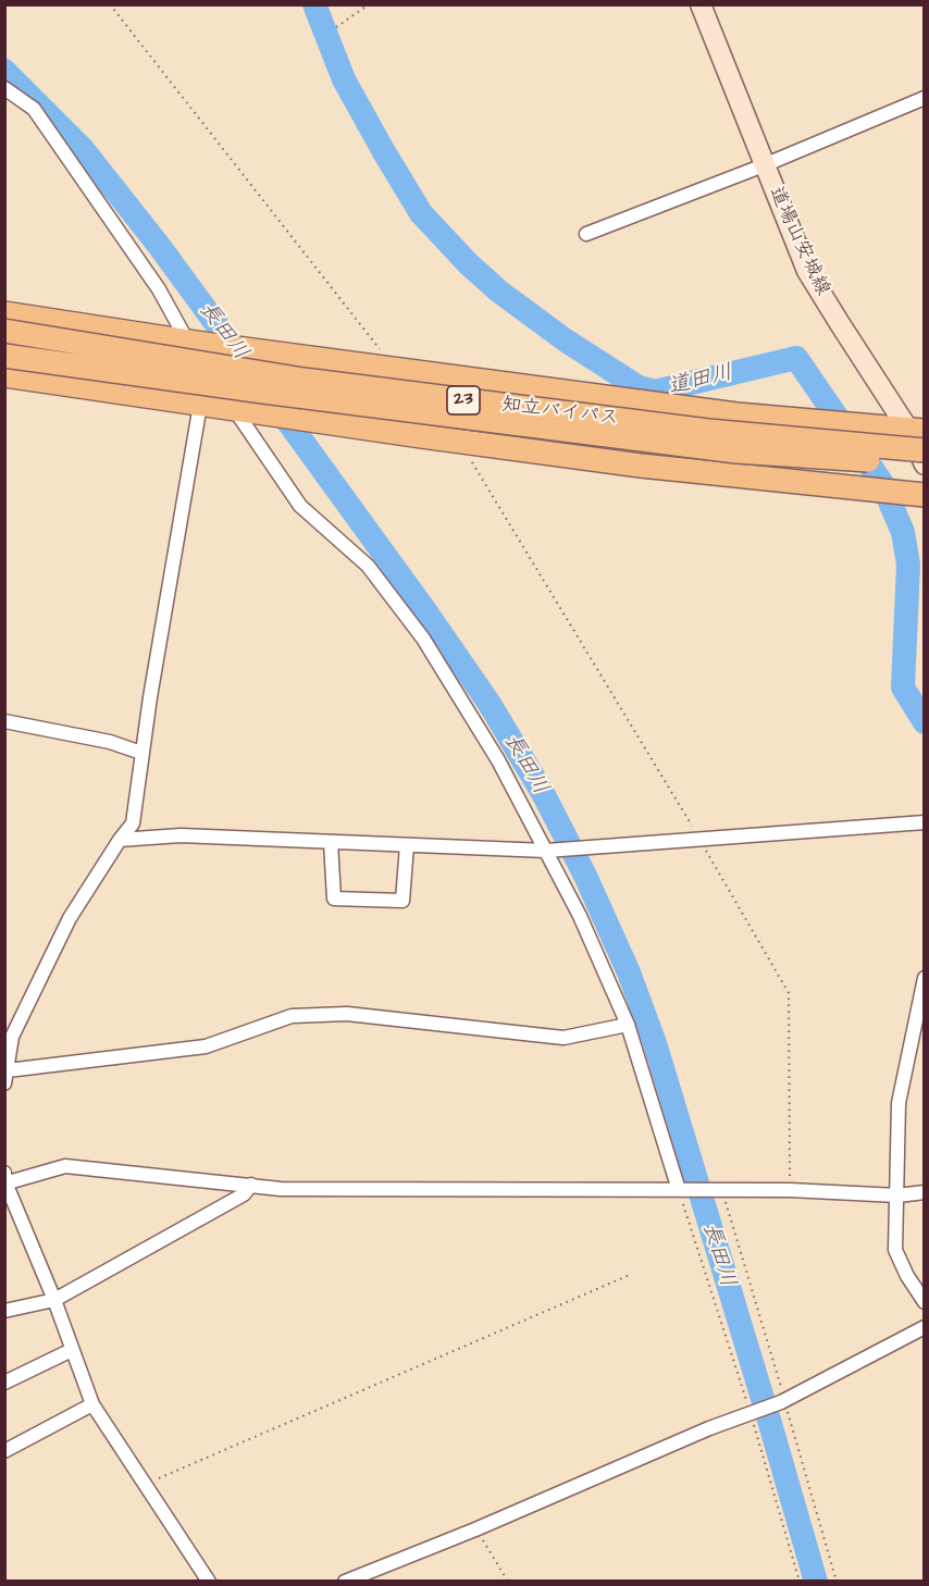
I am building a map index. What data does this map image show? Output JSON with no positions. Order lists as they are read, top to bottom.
{
  "streets": {
    "highway": ["23", "知立バイパス"],
    "main road": ["道場山安城線"]
  },
  "crossings": [
    ["道場山安城線", "23"],
    ["道場山安城線", "知立バイパス"]
  ],
  "water": ["長田川", "道田川"]
}
